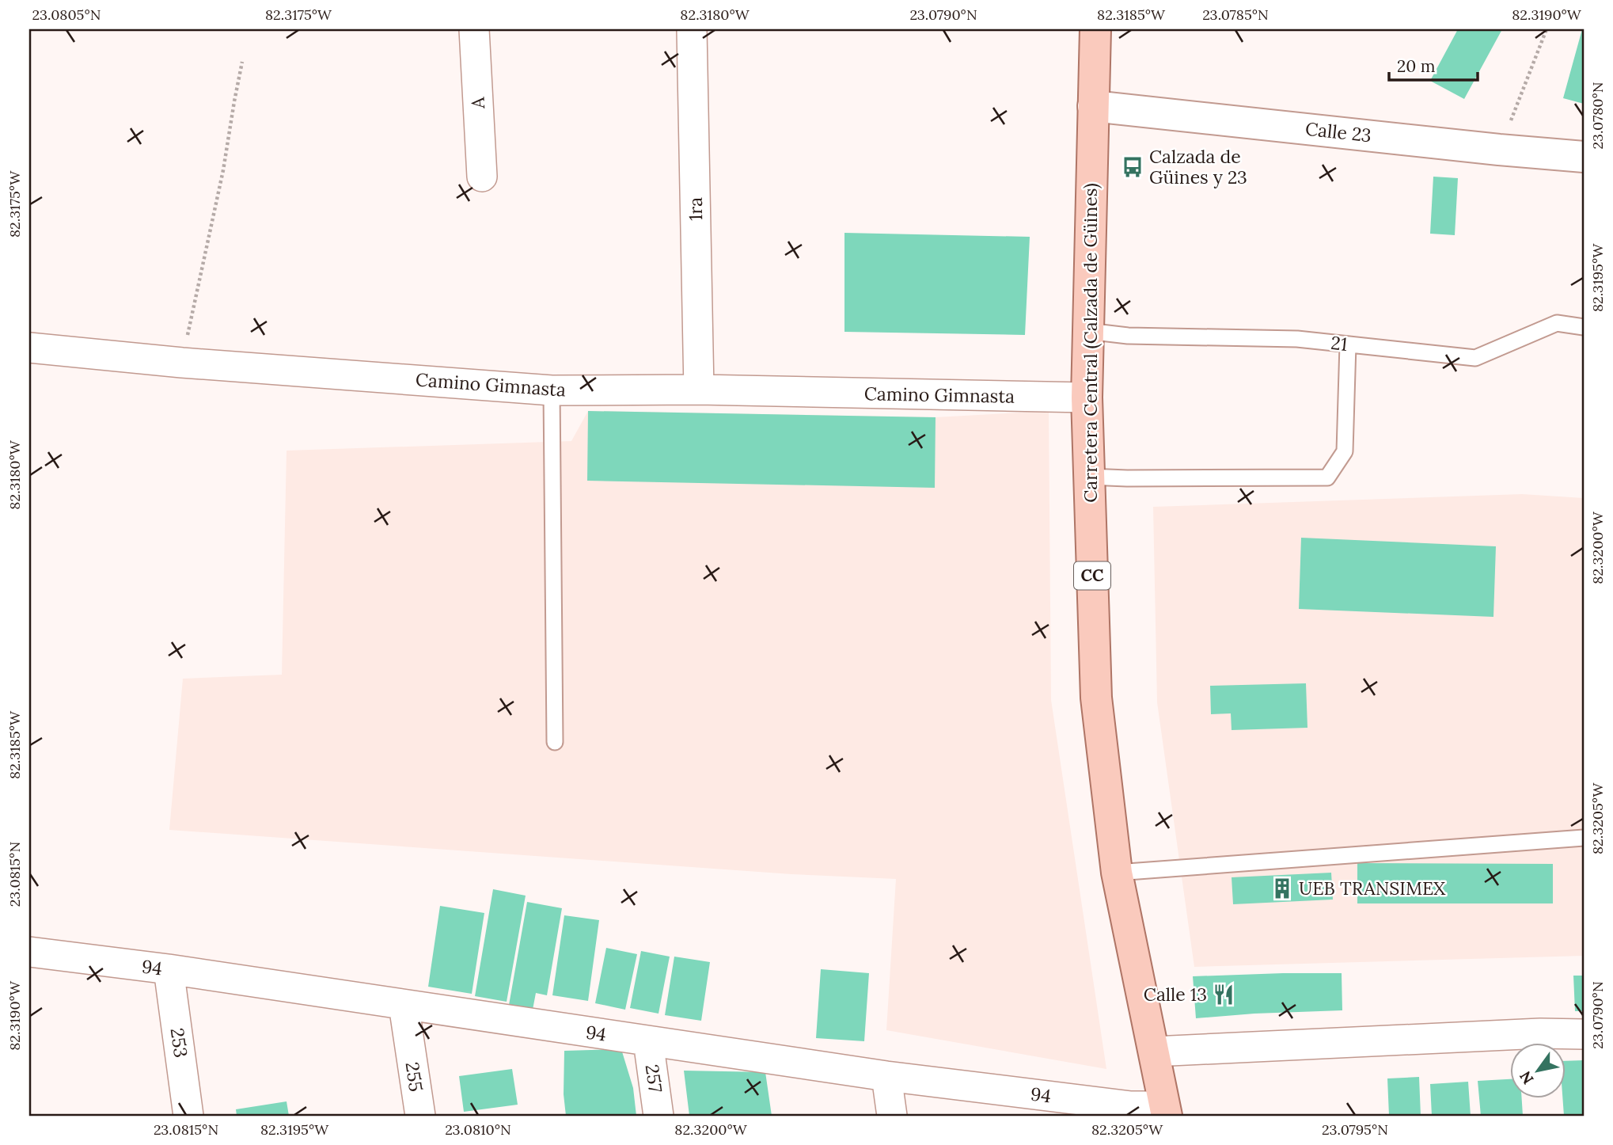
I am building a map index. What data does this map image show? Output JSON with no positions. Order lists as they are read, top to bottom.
{
  "streets": {
    "main road": ["Carretera Central (Calzada de Güines)", "CC"],
    "street": [
      "A",
      "Calle 23",
      "1ra",
      "Camino Gimnasta",
      "94",
      "253",
      "255",
      "257"
    ],
    "lane": ["21"]
  },
  "crossings": [
    ["Calle 23", "Carretera Central (Calzada de Güines)"],
    ["1ra", "Camino Gimnasta"],
    ["Carretera Central (Calzada de Güines)", "21"],
    ["Carretera Central (Calzada de Güines)", "Camino Gimnasta"],
    ["Carretera Central (Calzada de Güines)", "94"],
    ["94", "253"],
    ["94", "255"],
    ["94", "257"]
  ],
  "places": {
    "bus stop": ["Calzada de Güines y 23"],
    "building": ["UEB TRANSIMEX"],
    "restaurant": ["Calle 13"]
  },
  "scale_bar": "20 m",
  "north": "bottom left",
  "coordinates": [
    "23.0805°N",
    "82.3175°W",
    "82.3180°W",
    "23.0790°N",
    "82.3185°W",
    "23.0785°N",
    "82.3190°W",
    "23.0780°N",
    "82.3195°W",
    "82.3200°W",
    "82.3205°W",
    "23.0815°N",
    "23.0810°N",
    "23.0795°N"
  ]
}
